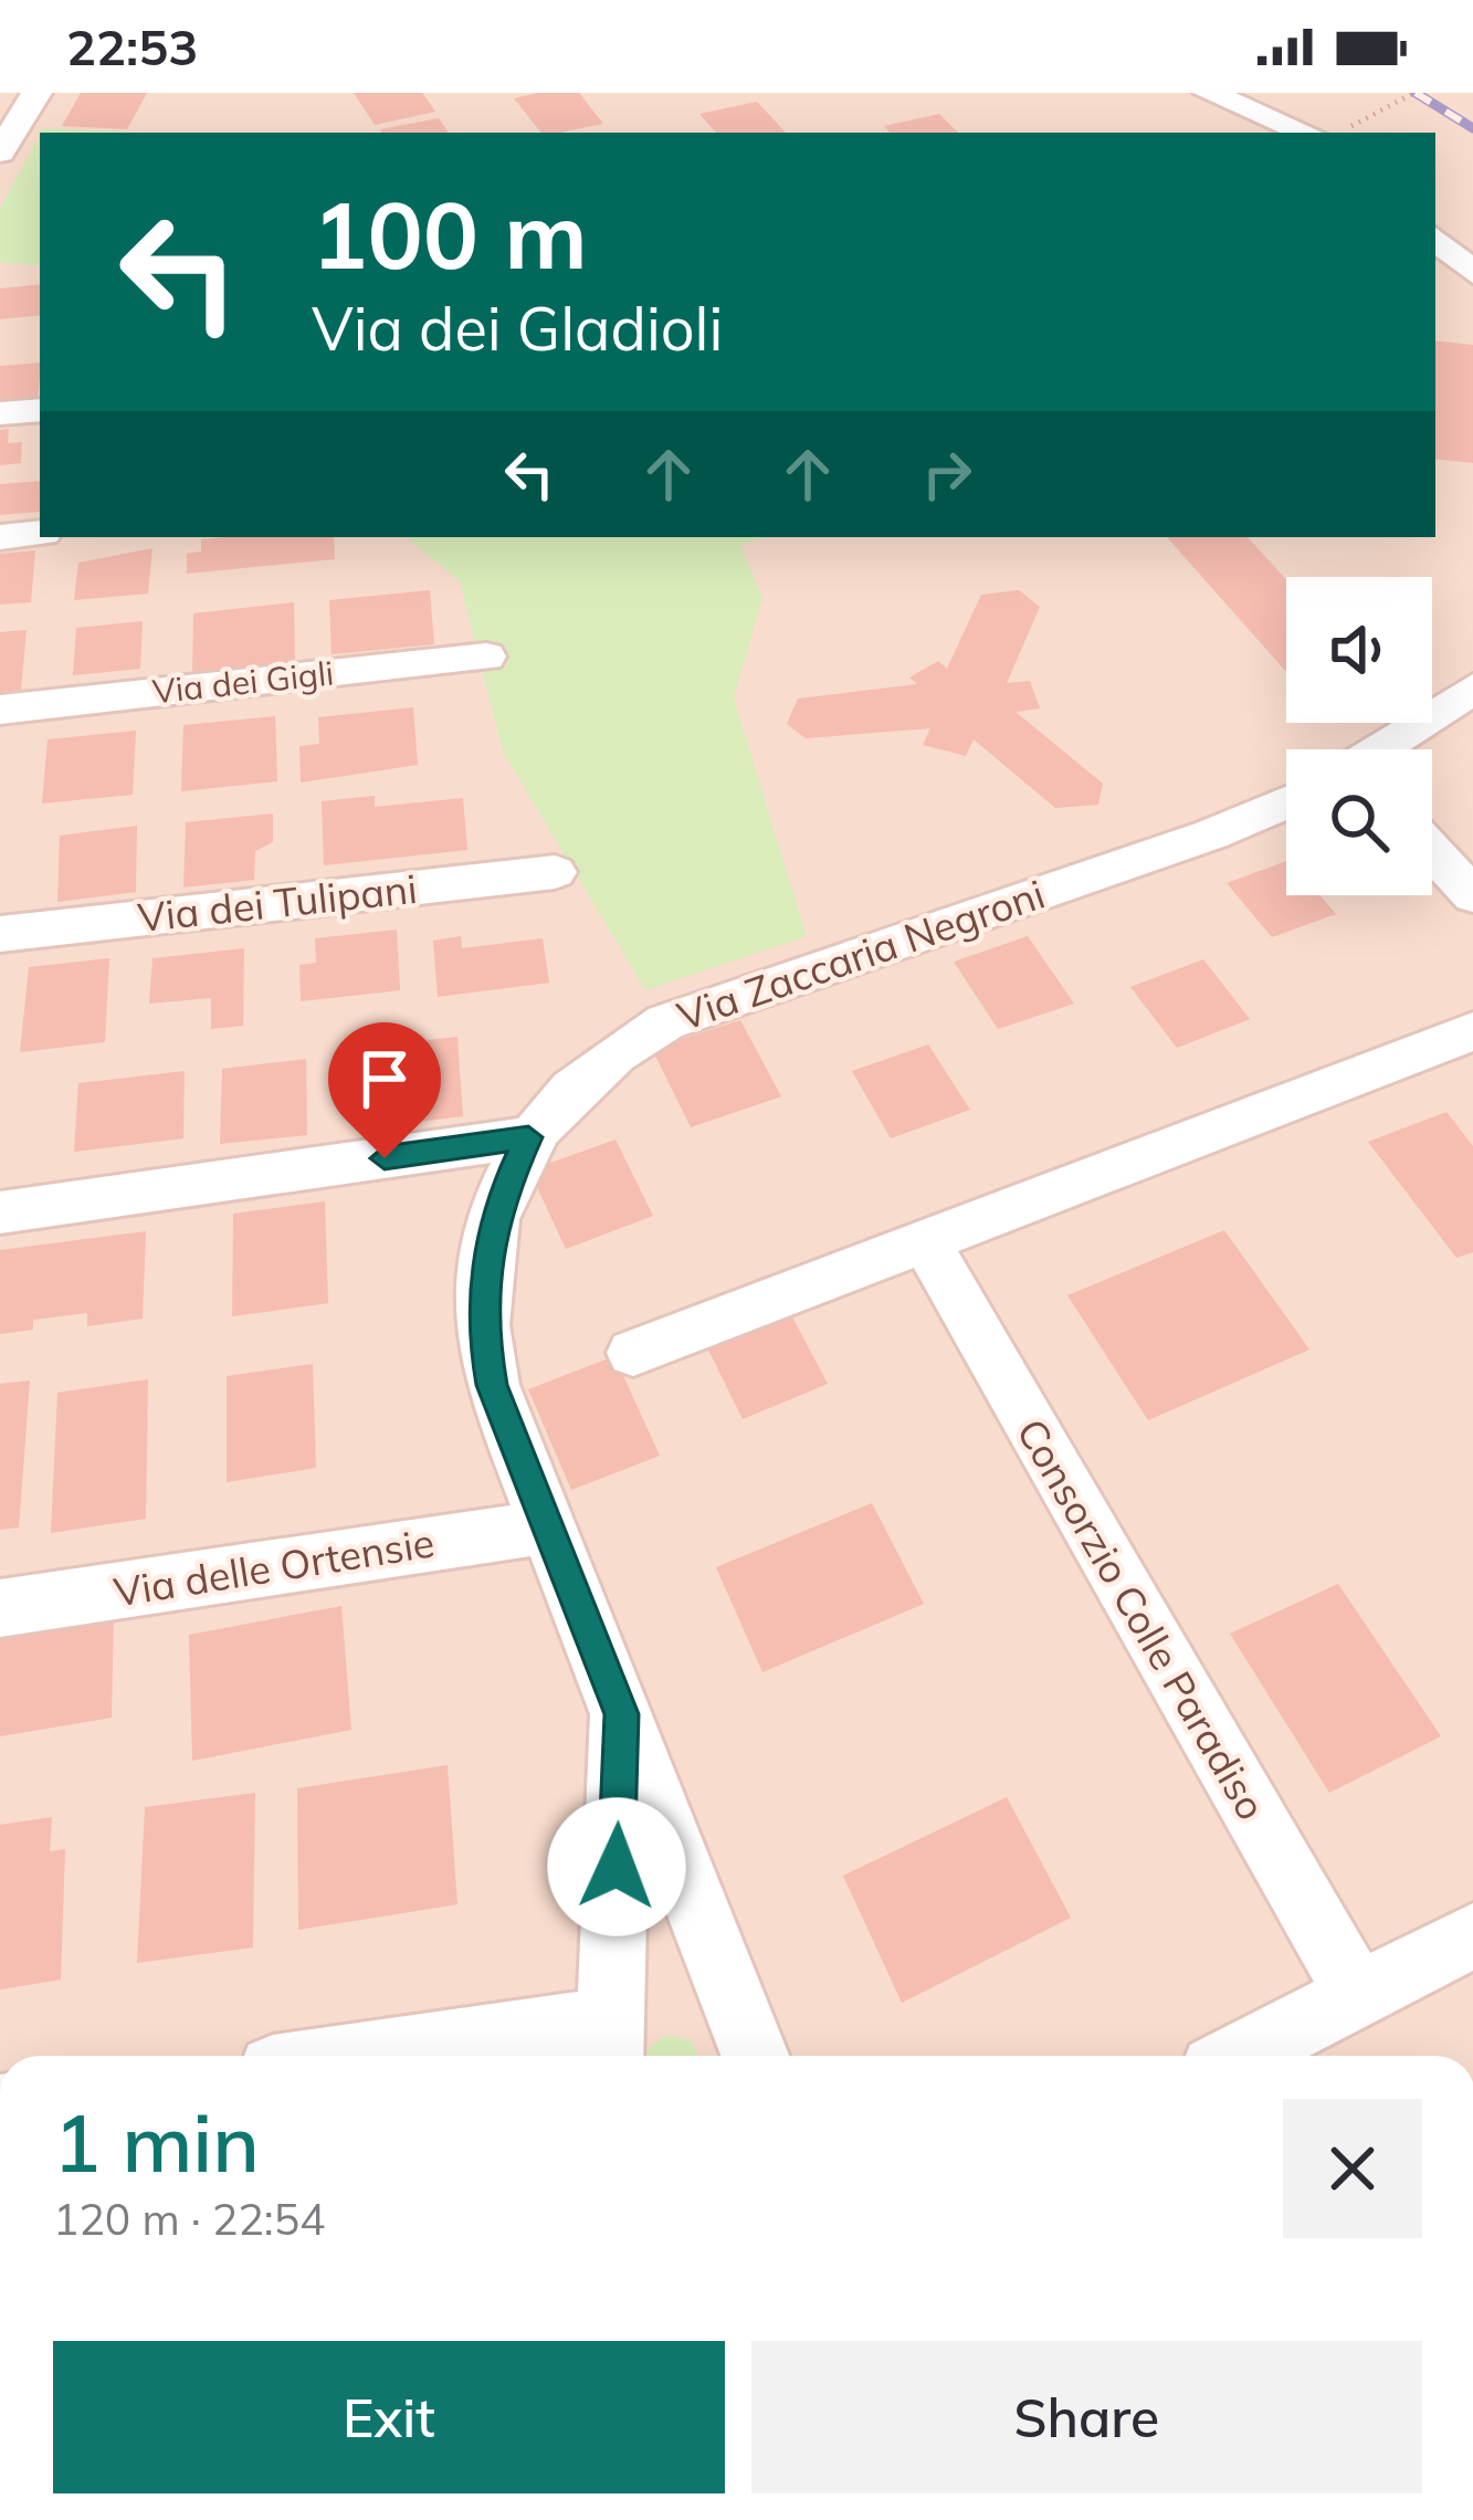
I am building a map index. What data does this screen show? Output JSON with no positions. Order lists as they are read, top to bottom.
{
  "streets": {
    "street": [
      "Via dei Gigli",
      "Via dei Tulipani",
      "Via Zaccaria Negroni",
      "Via delle Ortensie",
      "Consorzio Colle Paradiso"
    ]
  },
  "crossings": [
    ["Via Zaccaria Negroni", "Via delle Ortensie"]
  ],
  "page": {
    "status": "22:53",
    "turn": ["100 m", "Via dei Gladioli"],
    "heading": ["1 min", "120 m · 22:54"],
    "buttons": ["Exit", "Share"]
  }
}
